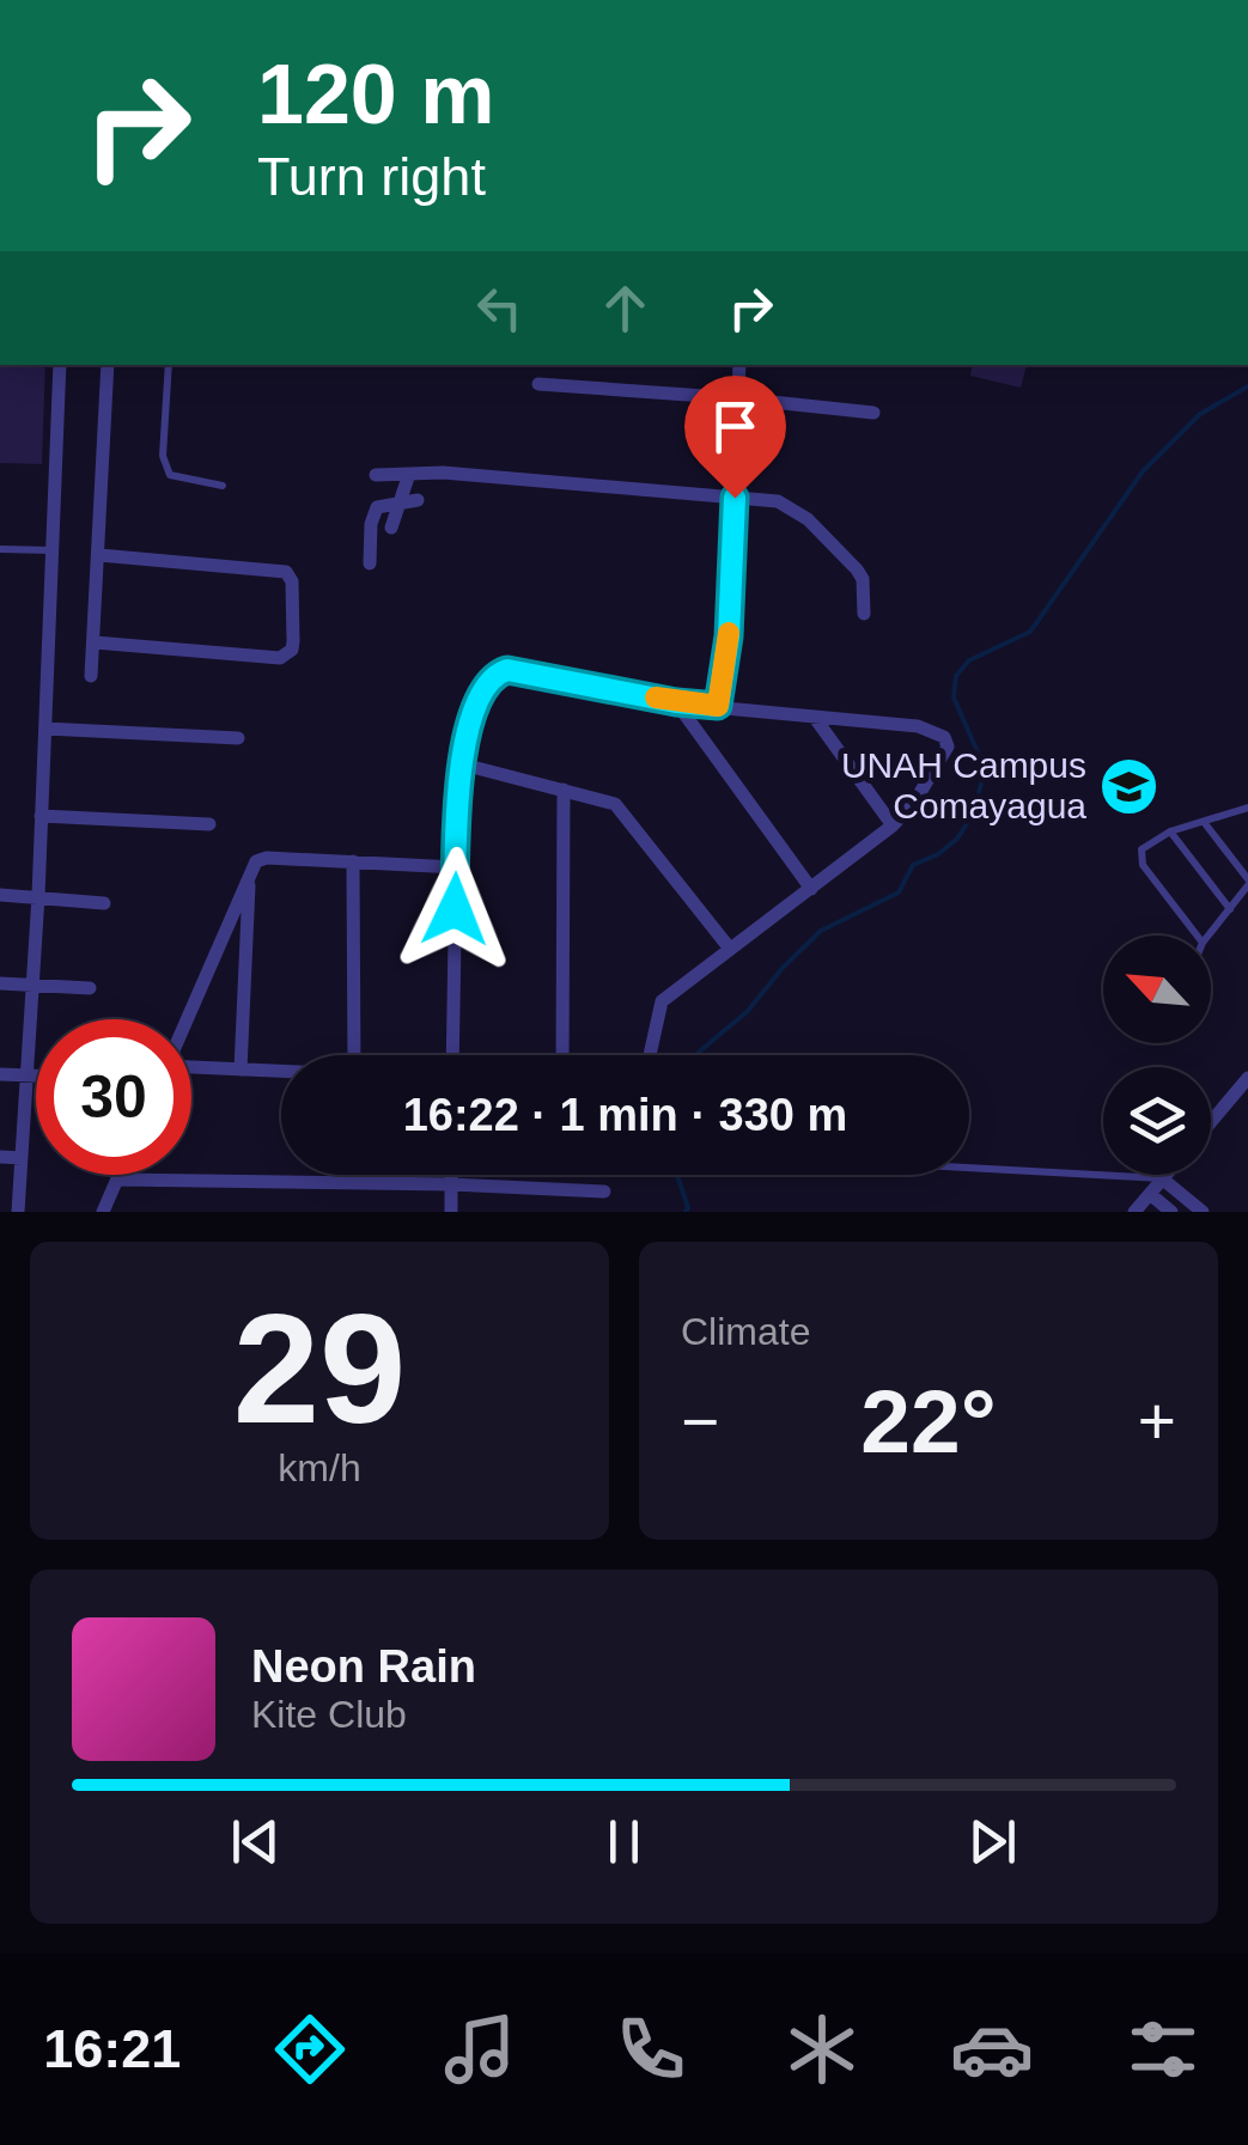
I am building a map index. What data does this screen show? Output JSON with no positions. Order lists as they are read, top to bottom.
{
  "places": {
    "school or university": ["UNAH Campus Comayagua"]
  },
  "north": "top left",
  "page": {
    "turn": ["120 m", "Turn right"],
    "limit": "30",
    "trip": "16:22 · 1 min · 330 m",
    "tile": [
      ["29", "km/h"],
      "Climate"
    ],
    "heat": ["−", "22°", "+"],
    "song": ["Neon Rain", "Kite Club"],
    "tabs": "16:21"
  }
}
